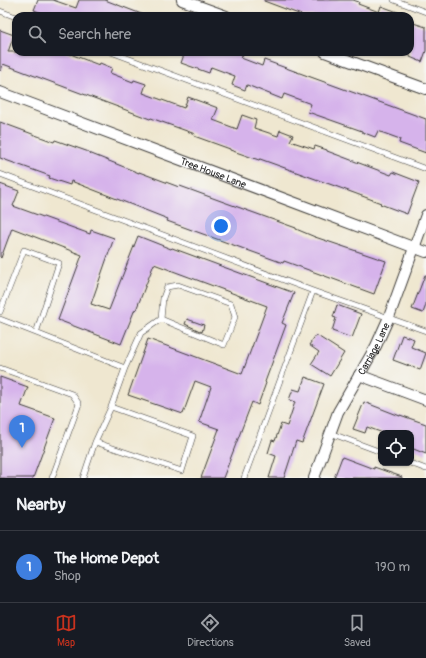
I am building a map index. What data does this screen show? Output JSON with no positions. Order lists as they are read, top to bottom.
{
  "streets": {
    "street": ["Tree House Lane", "Carriage Lane"]
  },
  "crossings": [
    ["Tree House Lane", "Carriage Lane"]
  ],
  "page": {
    "search": "Search here",
    "pins": "1",
    "heading": "Nearby",
    "list": [
      {
        "mark": "1",
        "name": "The Home Depot",
        "note": "Shop",
        "value": "190 m"
      }
    ],
    "nav": ["Map", "Directions", "Saved"]
  }
}
